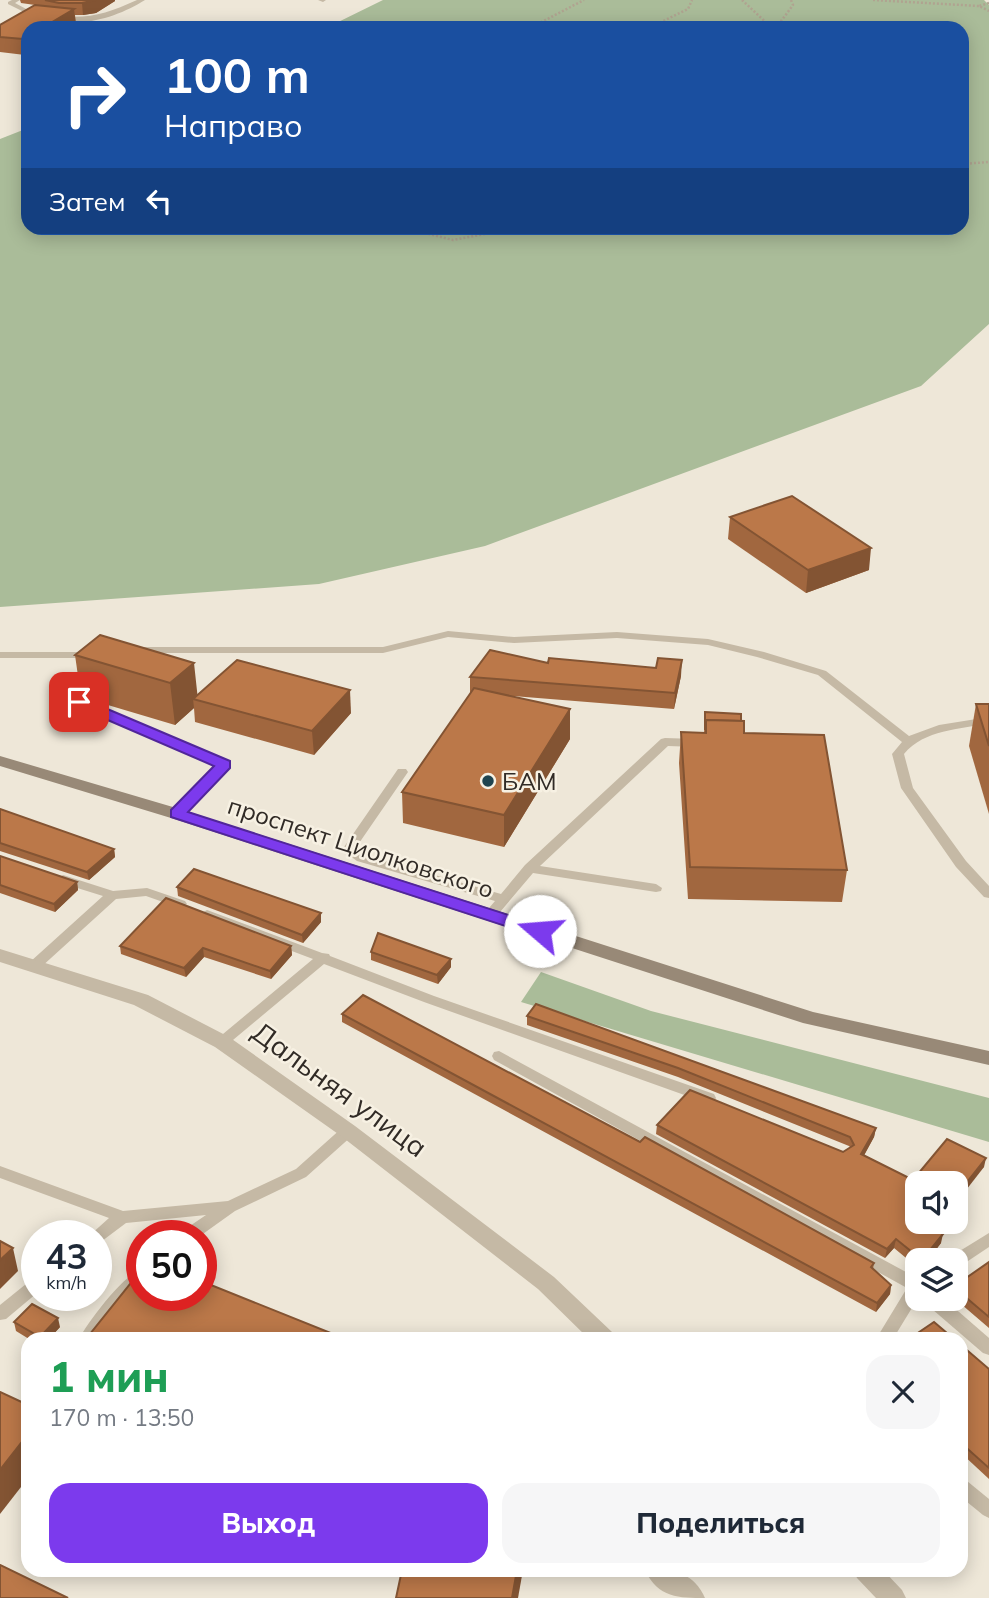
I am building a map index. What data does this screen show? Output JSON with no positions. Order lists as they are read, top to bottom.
{
  "streets": {
    "main road": ["проспект Циолковского"],
    "street": ["Дальняя улица"]
  },
  "places": ["БАМ"],
  "page": {
    "turn": ["100 m", "Направо"],
    "then": "Затем",
    "speed": "43 km/h",
    "limit": "50",
    "heading": ["1 мин", "170 m · 13:50"],
    "buttons": ["Выход", "Поделиться"]
  }
}
